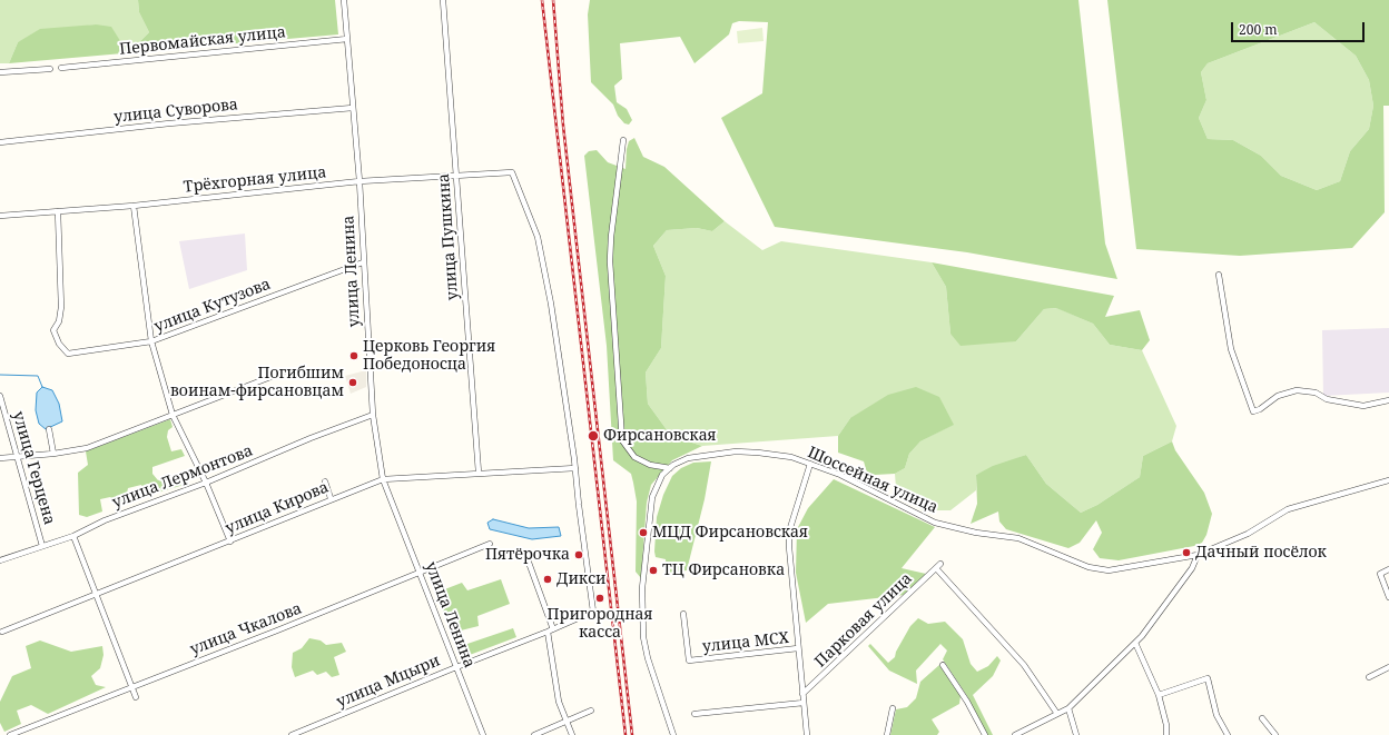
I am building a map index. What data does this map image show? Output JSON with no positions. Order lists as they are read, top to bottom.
{
  "streets": {
    "street": [
      "Первомайская улица",
      "улица Суворова",
      "Трёхгорная улица",
      "улица Пушкина",
      "улица Ленина",
      "улица Кутузова",
      "улица Герцена",
      "улица Лермонтова",
      "Шоссейная улица",
      "улица Кирова",
      "Парковая улица",
      "улица Чкалова",
      "улица МСХ",
      "улица Мцыри"
    ]
  },
  "crossings": [
    ["Первомайская улица", "улица Ленина"],
    ["улица Суворова", "улица Ленина"],
    ["Трёхгорная улица", "улица Пушкина"],
    ["Трёхгорная улица", "улица Ленина"],
    ["Трёхгорная улица", "улица Кутузова"],
    ["Трёхгорная улица", "улица Кирова"],
    ["Трёхгорная улица", "улица Мцыри"],
    ["улица Пушкина", "улица Кирова"],
    ["улица Ленина", "улица Кутузова"],
    ["улица Ленина", "улица Лермонтова"],
    ["улица Ленина", "улица Кирова"],
    ["улица Ленина", "улица Чкалова"],
    ["улица Ленина", "улица Мцыри"],
    ["улица Герцена", "улица Лермонтова"],
    ["улица Кирова", "улица Мцыри"]
  ],
  "places": [
    "Церковь Георгия Победоносца",
    "Погибшим воинам-фирсановцам",
    "Фирсановская",
    "МЦД Фирсановская",
    "Дачный посёлок",
    "Пятёрочка",
    "ТЦ Фирсановка",
    "Дикси",
    "Пригородная касса"
  ],
  "scale_bar": "200 m"
}
